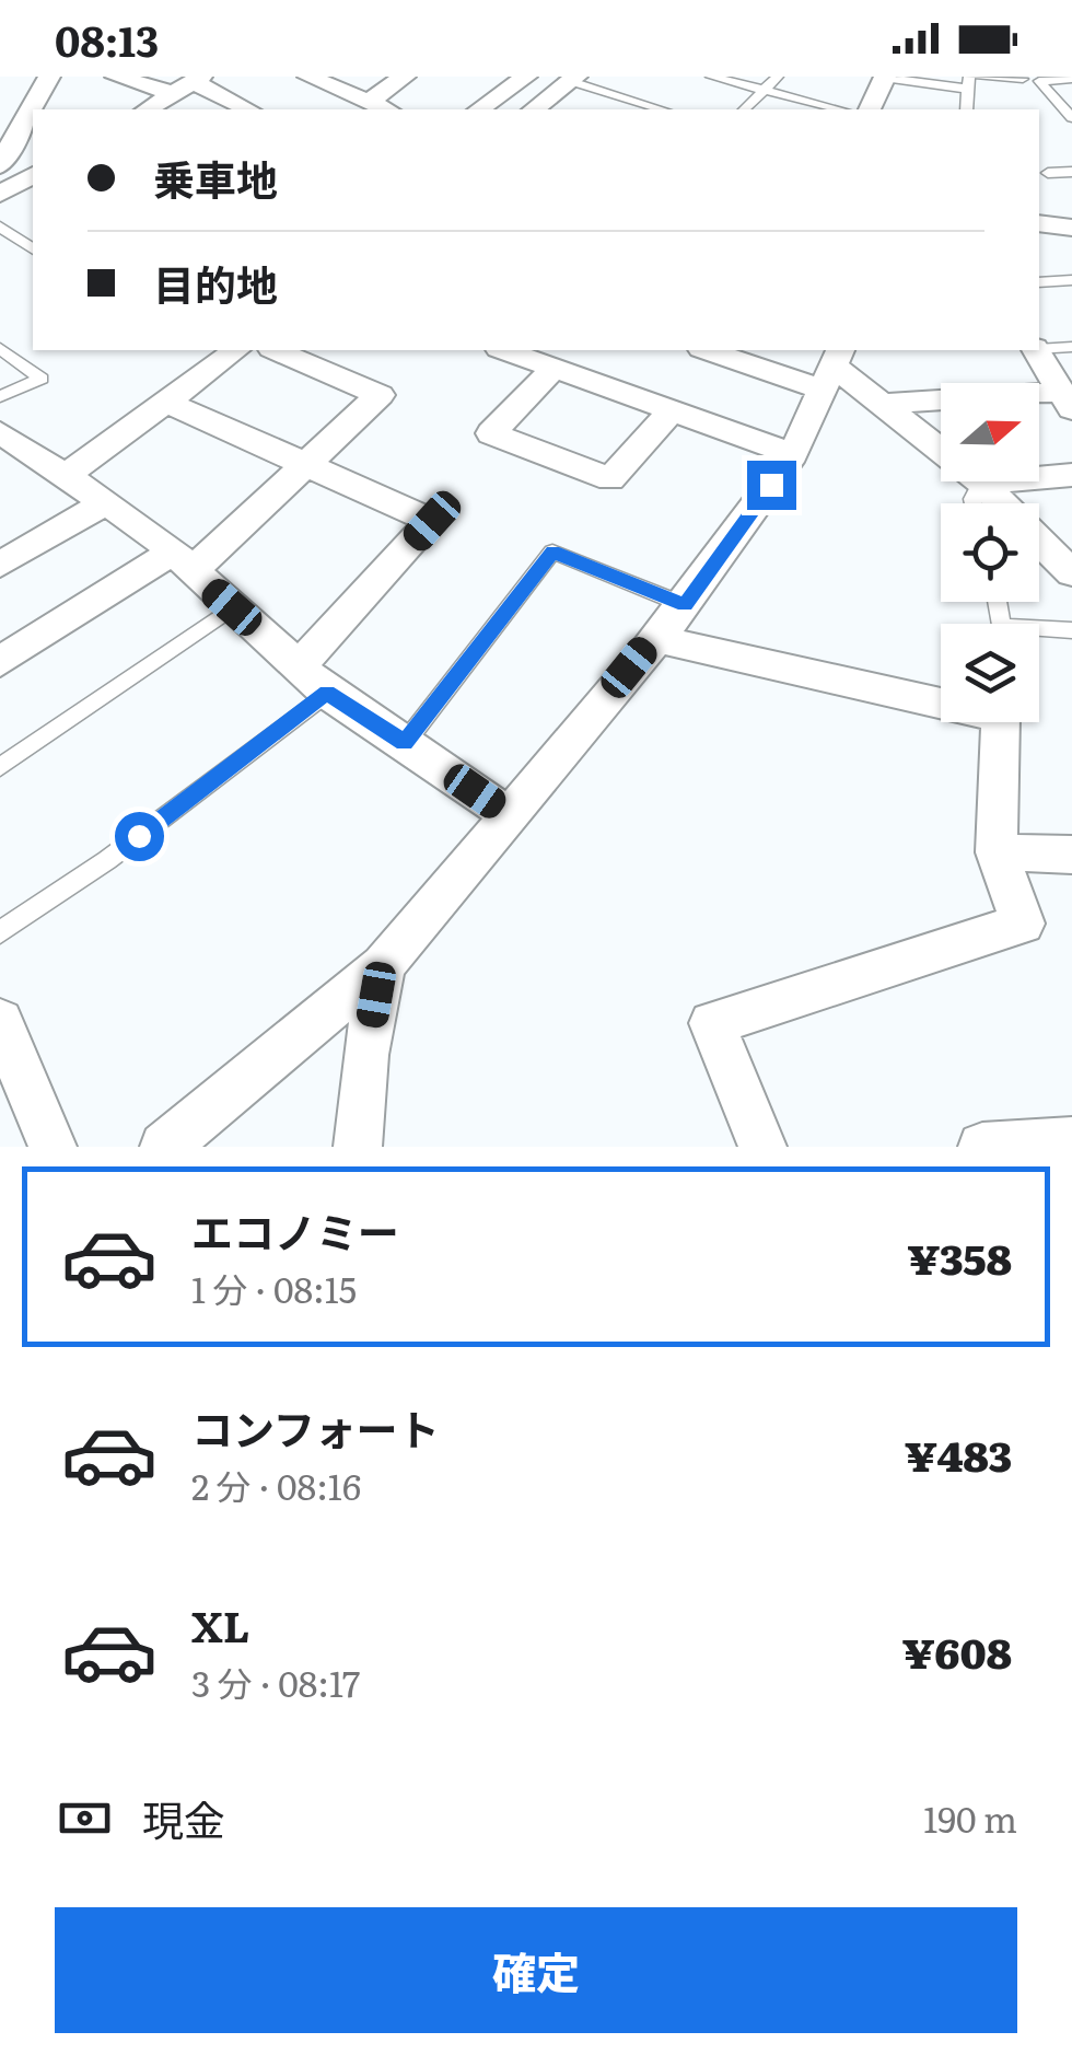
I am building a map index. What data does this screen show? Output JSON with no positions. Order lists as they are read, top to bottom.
{
  "north": "right",
  "page": {
    "status": "08:13",
    "banner": ["乗車地", "目的地"],
    "list": [
      {
        "name": "エコノミー",
        "note": "1 分 · 08:15",
        "value": "¥358"
      },
      {
        "name": "コンフォート",
        "note": "2 分 · 08:16",
        "value": "¥483"
      },
      {
        "name": "XL",
        "note": "3 分 · 08:17",
        "value": "¥608"
      }
    ],
    "pay": ["現金", "190 m"],
    "buttons": "確定"
  }
}
